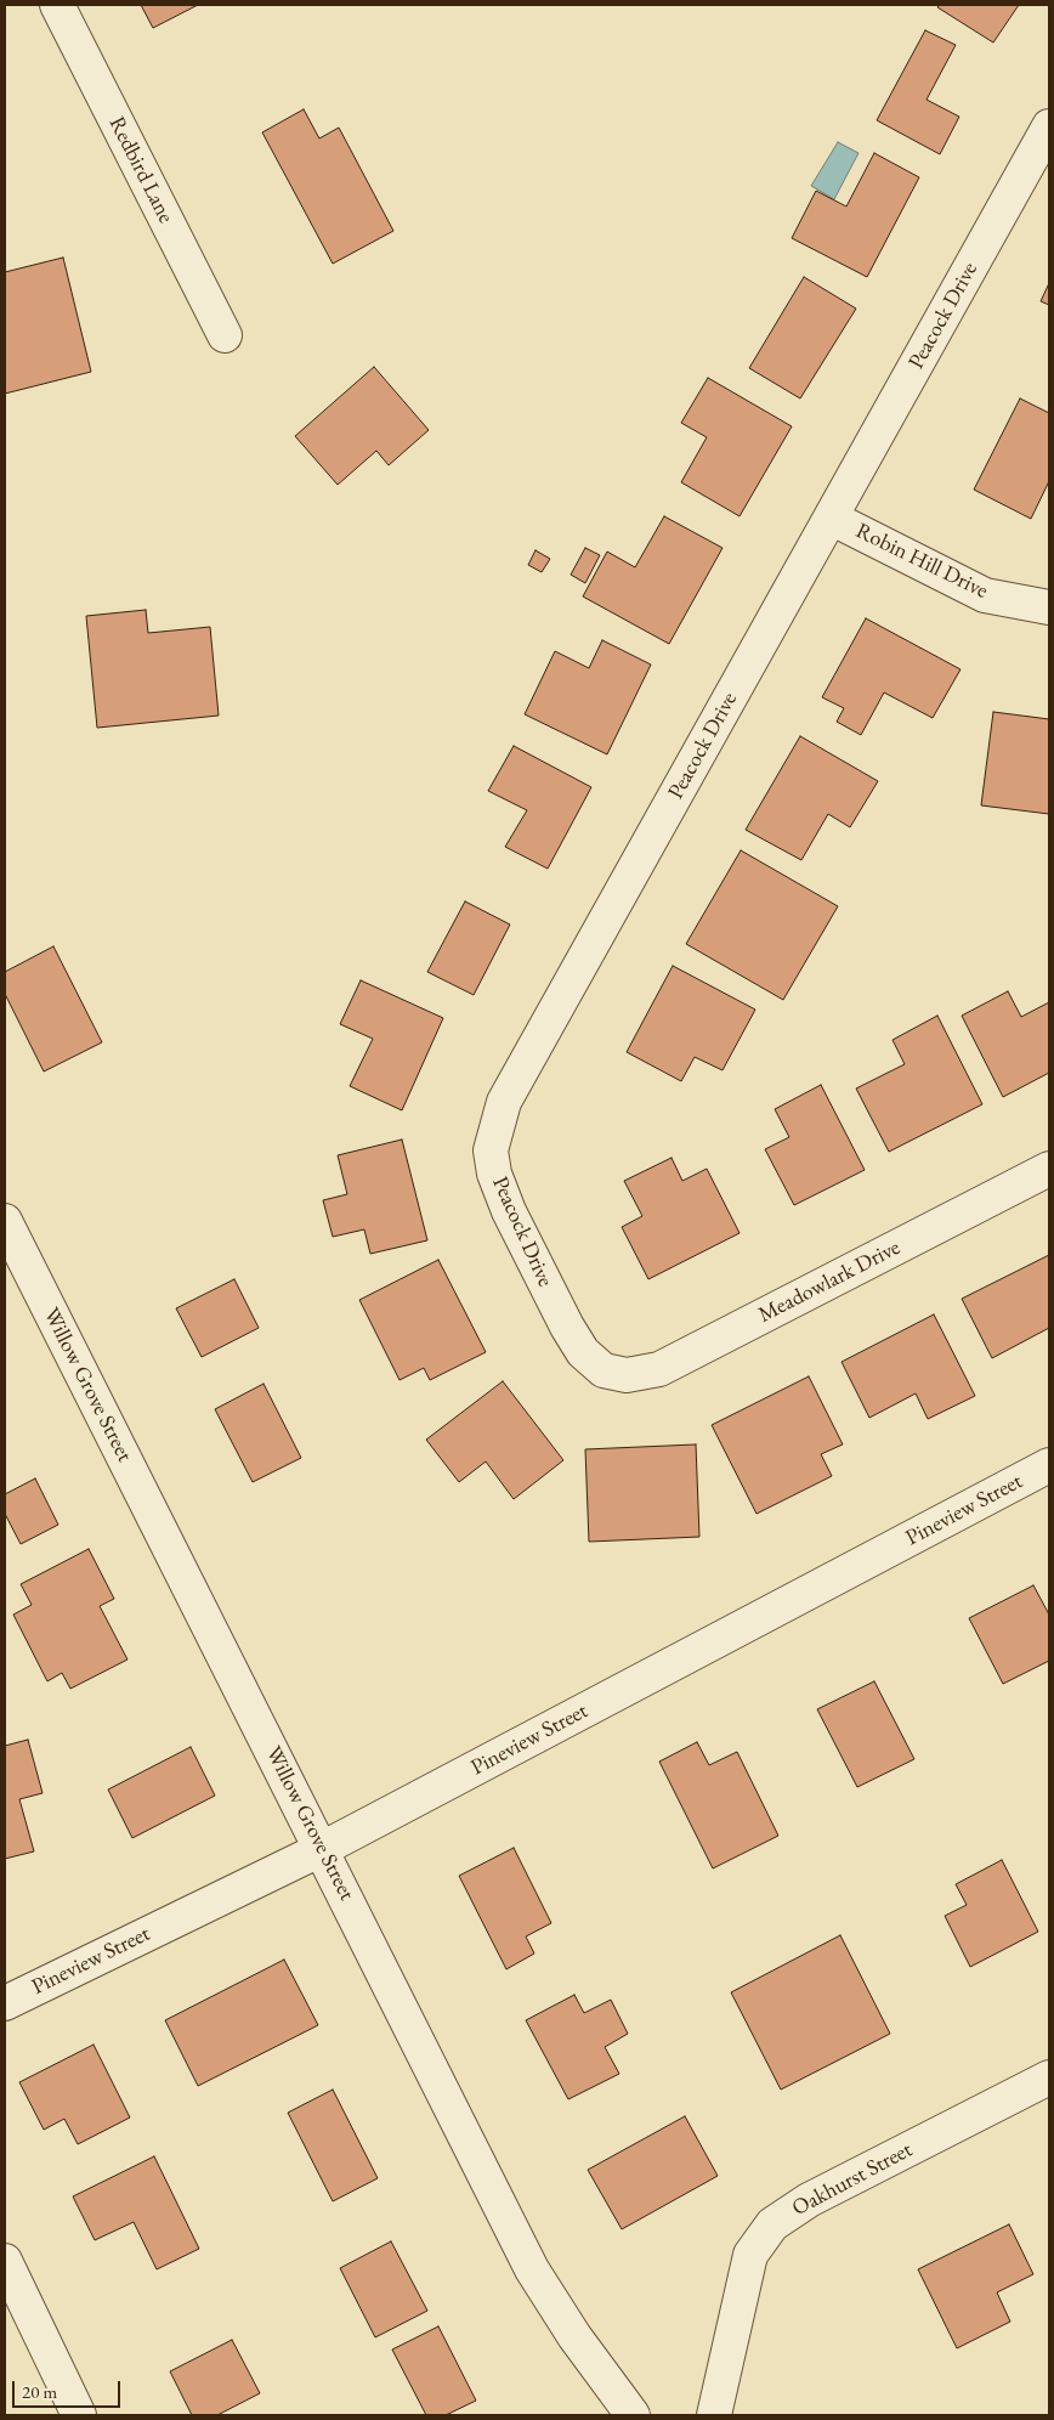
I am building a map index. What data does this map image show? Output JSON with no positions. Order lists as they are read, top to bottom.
{
  "streets": {
    "street": [
      "Redbird Lane",
      "Peacock Drive",
      "Robin Hill Drive",
      "Meadowlark Drive",
      "Willow Grove Street",
      "Pineview Street",
      "Oakhurst Street"
    ]
  },
  "crossings": [
    ["Peacock Drive", "Robin Hill Drive"],
    ["Peacock Drive", "Meadowlark Drive"],
    ["Willow Grove Street", "Pineview Street"]
  ],
  "scale_bar": "20 m"
}
